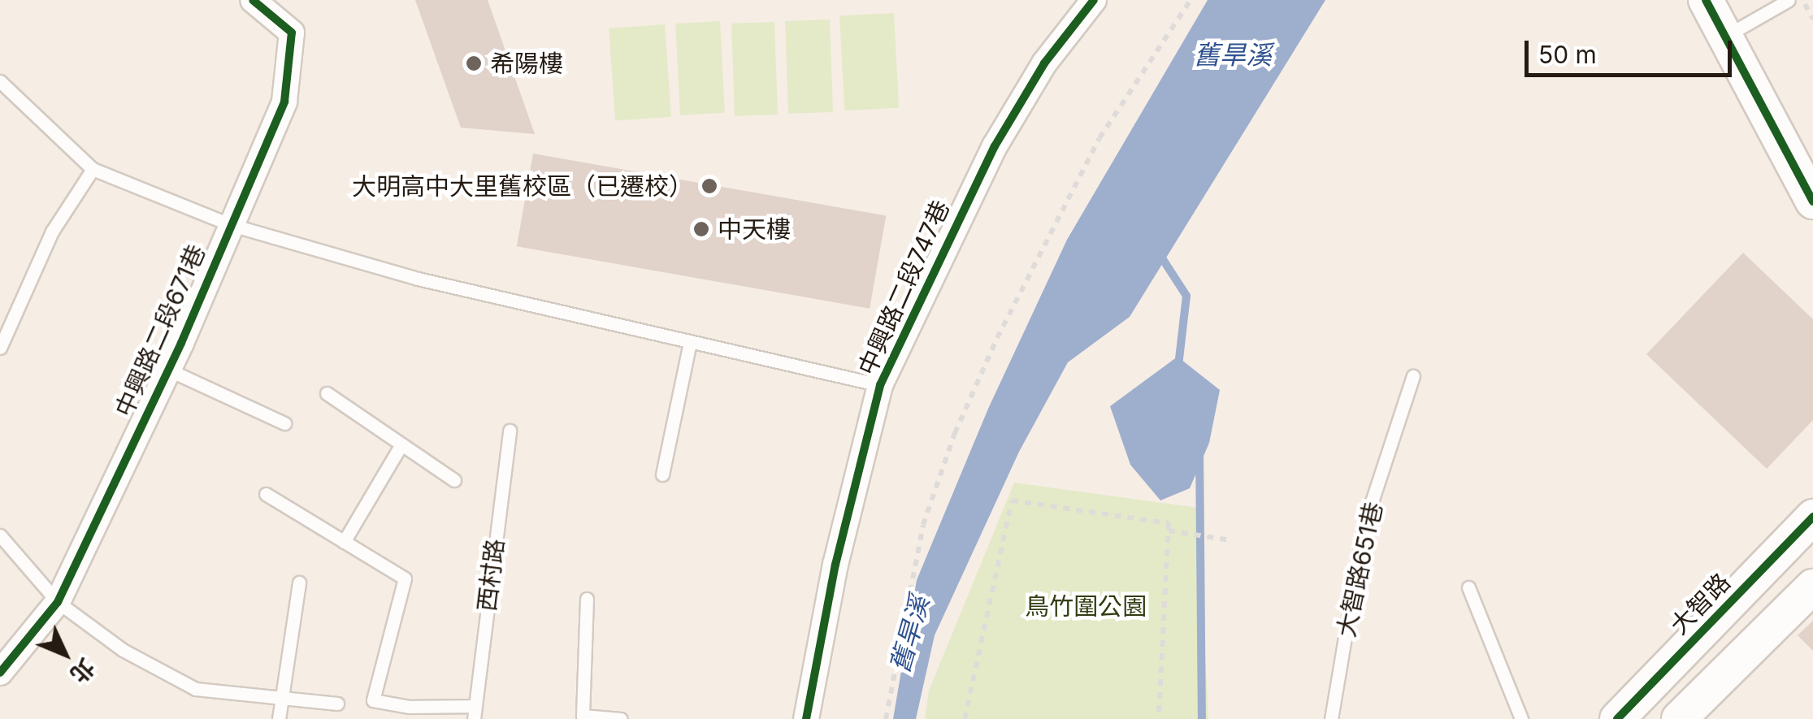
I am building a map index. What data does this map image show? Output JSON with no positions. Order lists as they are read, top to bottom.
{
  "streets": {
    "street": ["中興路二段747巷", "中興路二段671巷", "大智路"],
    "lane": ["大智路651巷", "西村路"]
  },
  "crossings": [
    ["中興路二段747巷", "中興路二段671巷"]
  ],
  "water": ["舊旱溪"],
  "parks": ["鳥竹圍公園"],
  "places": ["希陽樓", "大明高中大里舊校區（已遷校）", "中天樓"],
  "scale_bar": "50 m",
  "north": "bottom right"
}
